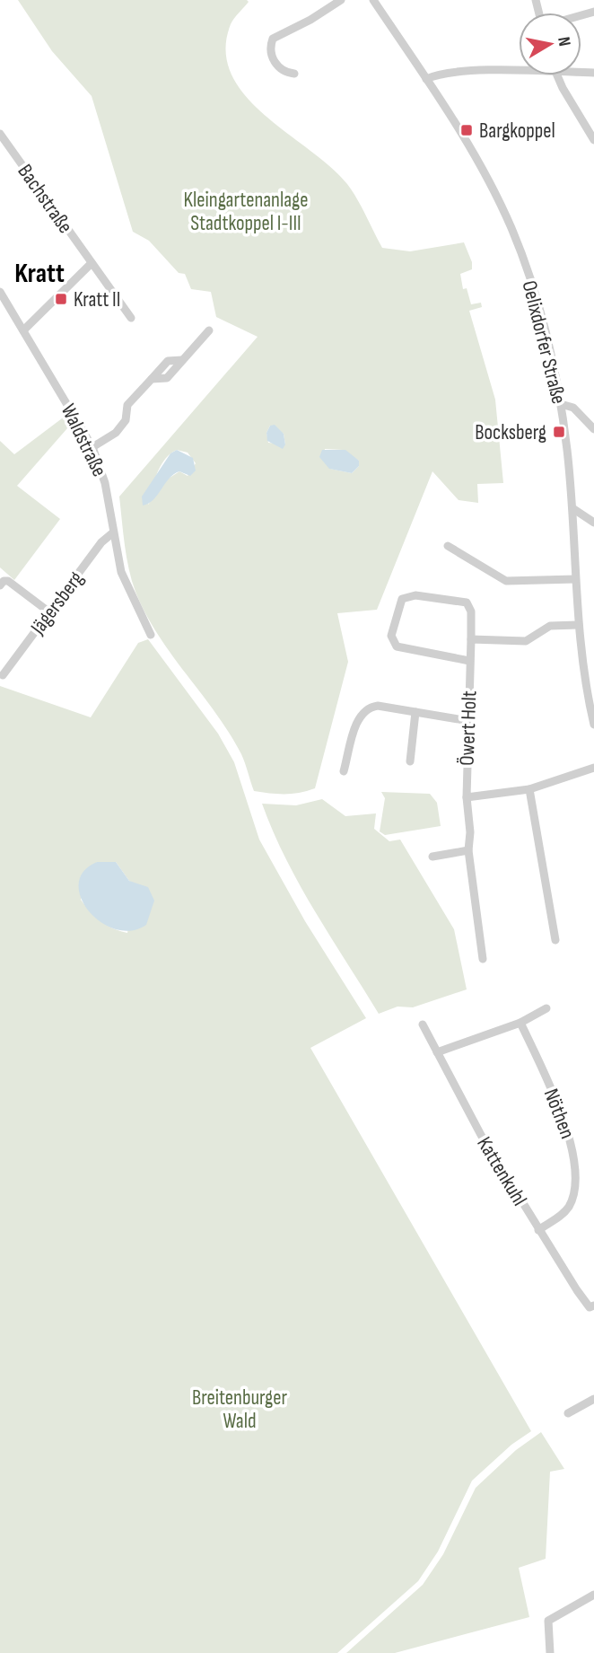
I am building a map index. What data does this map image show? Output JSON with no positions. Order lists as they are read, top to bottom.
{
  "streets": {
    "street": [
      "Bachstraße",
      "Oelixdorfer Straße",
      "Waldstraße",
      "Jägersberg",
      "Öwert Holt",
      "Nöthen",
      "Kattenkuhl"
    ]
  },
  "crossings": [
    ["Waldstraße", "Jägersberg"],
    ["Nöthen", "Kattenkuhl"]
  ],
  "districts": ["Kratt"],
  "parks": ["Kleingartenanlage Stadtkoppel I-III", "Breitenburger Wald"],
  "places": {
    "transit": ["Bargkoppel", "Kratt II", "Bocksberg"]
  },
  "north": "right"
}
